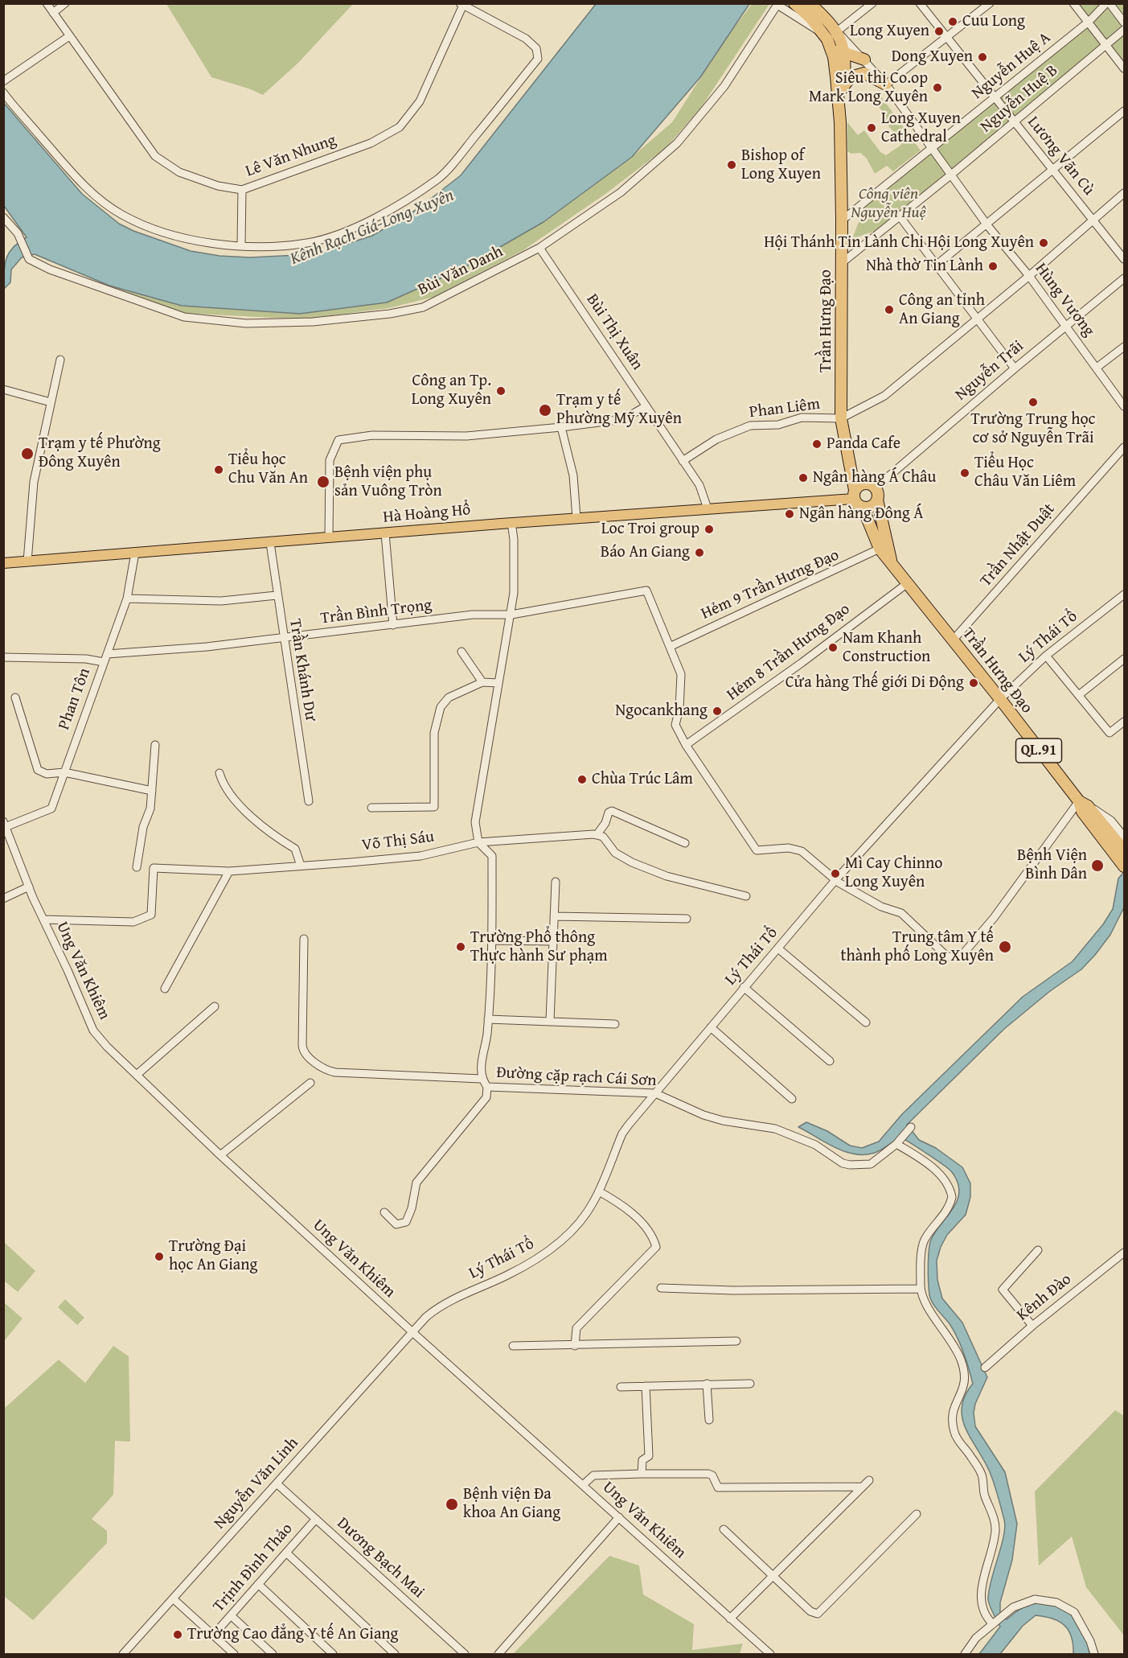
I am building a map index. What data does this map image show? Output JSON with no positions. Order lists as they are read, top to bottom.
{
  "streets": {
    "highway": ["Trần Hưng Đạo", "QL.91"],
    "main road": ["Hà Hoàng Hổ"],
    "street": [
      "Nguyễn Huệ A",
      "Nguyễn Huệ B",
      "Lê Văn Nhung",
      "Lương Vãn Cù",
      "Bùi Văn Danh",
      "Hùng Vương",
      "Bùi Thị Xuân",
      "Nguyễn Trãi",
      "Phan Liêm",
      "Trần Nhật Duật",
      "Hẻm 9 Trần Hưng Đạo",
      "Trần Bình Trọng",
      "Lý Thái Tổ",
      "Hẻm 8 Trần Hưng Đạo",
      "Trần Khánh Dư",
      "Phan Tôn",
      "Võ Thị Sáu",
      "Ung Văn Khiêm",
      "Đường cặp rạch Cái Sơn",
      "Kênh Đào",
      "Nguyễn Văn Linh",
      "Dương Bạch Mai",
      "Trịnh Đình Thảo"
    ]
  },
  "crossings": [
    ["Nguyễn Huệ A", "Lương Vãn Cù"],
    ["Nguyễn Huệ A", "Hùng Vương"],
    ["Nguyễn Huệ A", "Trần Hưng Đạo"],
    ["Nguyễn Huệ B", "Lương Vãn Cù"],
    ["Nguyễn Huệ B", "Hùng Vương"],
    ["Nguyễn Huệ B", "Trần Hưng Đạo"],
    ["Bùi Văn Danh", "Bùi Thị Xuân"],
    ["Hùng Vương", "Nguyễn Trãi"],
    ["Trần Hưng Đạo", "Nguyễn Trãi"],
    ["Trần Hưng Đạo", "Phan Liêm"],
    ["Trần Hưng Đạo", "Hà Hoàng Hổ"],
    ["Trần Hưng Đạo", "Trần Nhật Duật"],
    ["Trần Hưng Đạo", "Hẻm 9 Trần Hưng Đạo"],
    ["Trần Hưng Đạo", "Lý Thái Tổ"],
    ["Trần Hưng Đạo", "Hẻm 8 Trần Hưng Đạo"],
    ["Trần Hưng Đạo", "QL.91"],
    ["Bùi Thị Xuân", "Phan Liêm"],
    ["Bùi Thị Xuân", "Hà Hoàng Hổ"],
    ["Nguyễn Trãi", "Hà Hoàng Hổ"],
    ["Hà Hoàng Hổ", "Trần Khánh Dư"],
    ["Hà Hoàng Hổ", "Phan Tôn"],
    ["Hẻm 9 Trần Hưng Đạo", "Trần Bình Trọng"],
    ["Trần Bình Trọng", "Trần Khánh Dư"],
    ["Trần Bình Trọng", "Phan Tôn"],
    ["Lý Thái Tổ", "Ung Văn Khiêm"],
    ["Lý Thái Tổ", "Đường cặp rạch Cái Sơn"],
    ["Lý Thái Tổ", "Nguyễn Văn Linh"],
    ["Phan Tôn", "Ung Văn Khiêm"],
    ["Võ Thị Sáu", "Ung Văn Khiêm"],
    ["Võ Thị Sáu", "Đường cặp rạch Cái Sơn"],
    ["Ung Văn Khiêm", "Nguyễn Văn Linh"],
    ["Nguyễn Văn Linh", "Dương Bạch Mai"],
    ["Dương Bạch Mai", "Trịnh Đình Thảo"]
  ],
  "water": ["Kênh Rạch Giá-Long Xuyên"],
  "parks": ["Công viên Nguyễn Huệ"],
  "places": [
    "Cuu Long",
    "Long Xuyen",
    "Dong Xuyen",
    "Siêu thị Co.op Mark Long Xuyên",
    "Long Xuyen Cathedral",
    "Bishop of Long Xuyen",
    "Hội Thánh Tin Lành Chi Hội Long Xuyên",
    "Nhà thờ Tin Lành",
    "Công an tỉnh An Giang",
    "Công an Tp. Long Xuyên",
    "Trường Trung học cơ sở Nguyễn Trãi",
    "Trạm y tế Phường Mỹ Xuyên",
    "Panda Cafe",
    "Trạm y tế Phường Đông Xuyên",
    "Tiểu học Chu Văn An",
    "Tiểu Học Châu Văn Liêm",
    "Ngân hàng Á Châu",
    "Bệnh viện phụ sản Vuông Tròn",
    "Ngân hàng Đông Á",
    "Loc Troi group",
    "Báo An Giang",
    "Nam Khanh Construction",
    "Cửa hàng Thế giới Di Động",
    "Ngocankhang",
    "Chùa Trúc Lâm",
    "Bệnh Viện Bình Dân",
    "Mì Cay Chinno Long Xuyên",
    "Trường Phổ thông Thực hành Sư phạm",
    "Trung tâm Y tế thành phố Long Xuyên",
    "Trường Đại học An Giang",
    "Bệnh viện Đa khoa An Giang",
    "Trường Cao đẳng Y tế An Giang"
  ]
}
